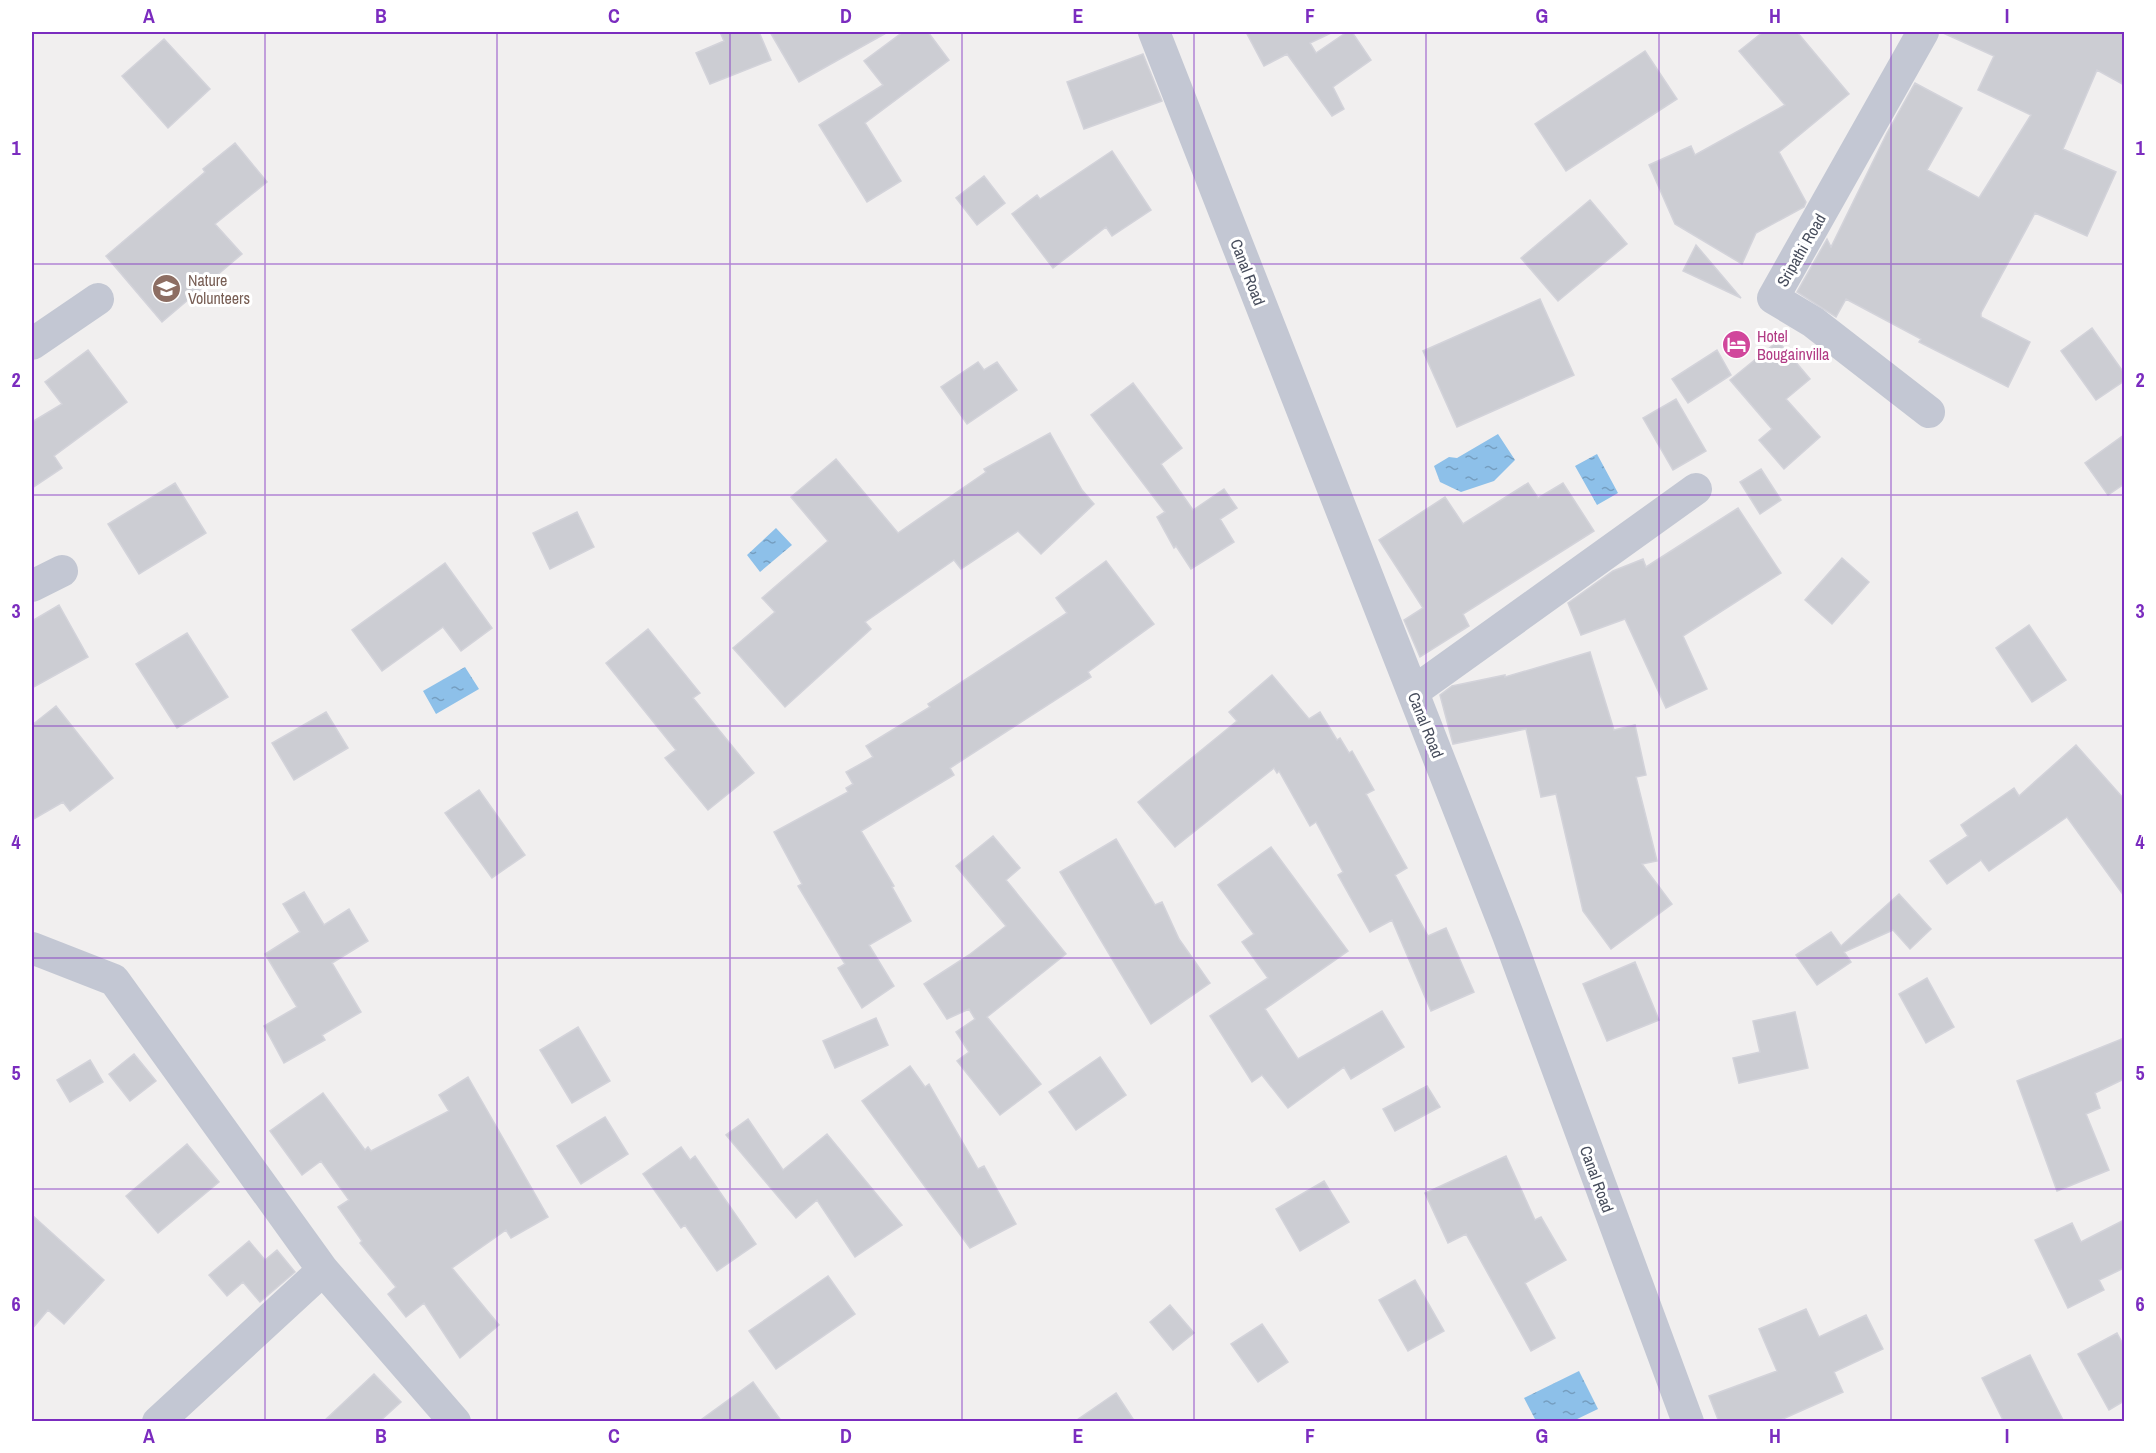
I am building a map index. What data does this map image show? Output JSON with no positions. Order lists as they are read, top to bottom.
{
  "streets": {
    "street": ["Sripathi Road", "Canal Road"]
  },
  "places": {
    "school or university": ["Nature Volunteers"],
    "hotel": ["Hotel Bougainvilla"]
  },
  "grid": {
    "columns": [
      "A",
      "B",
      "C",
      "D",
      "E",
      "F",
      "G",
      "H",
      "I"
    ],
    "rows": [
      "1",
      "2",
      "3",
      "4",
      "5",
      "6"
    ]
  }
}
